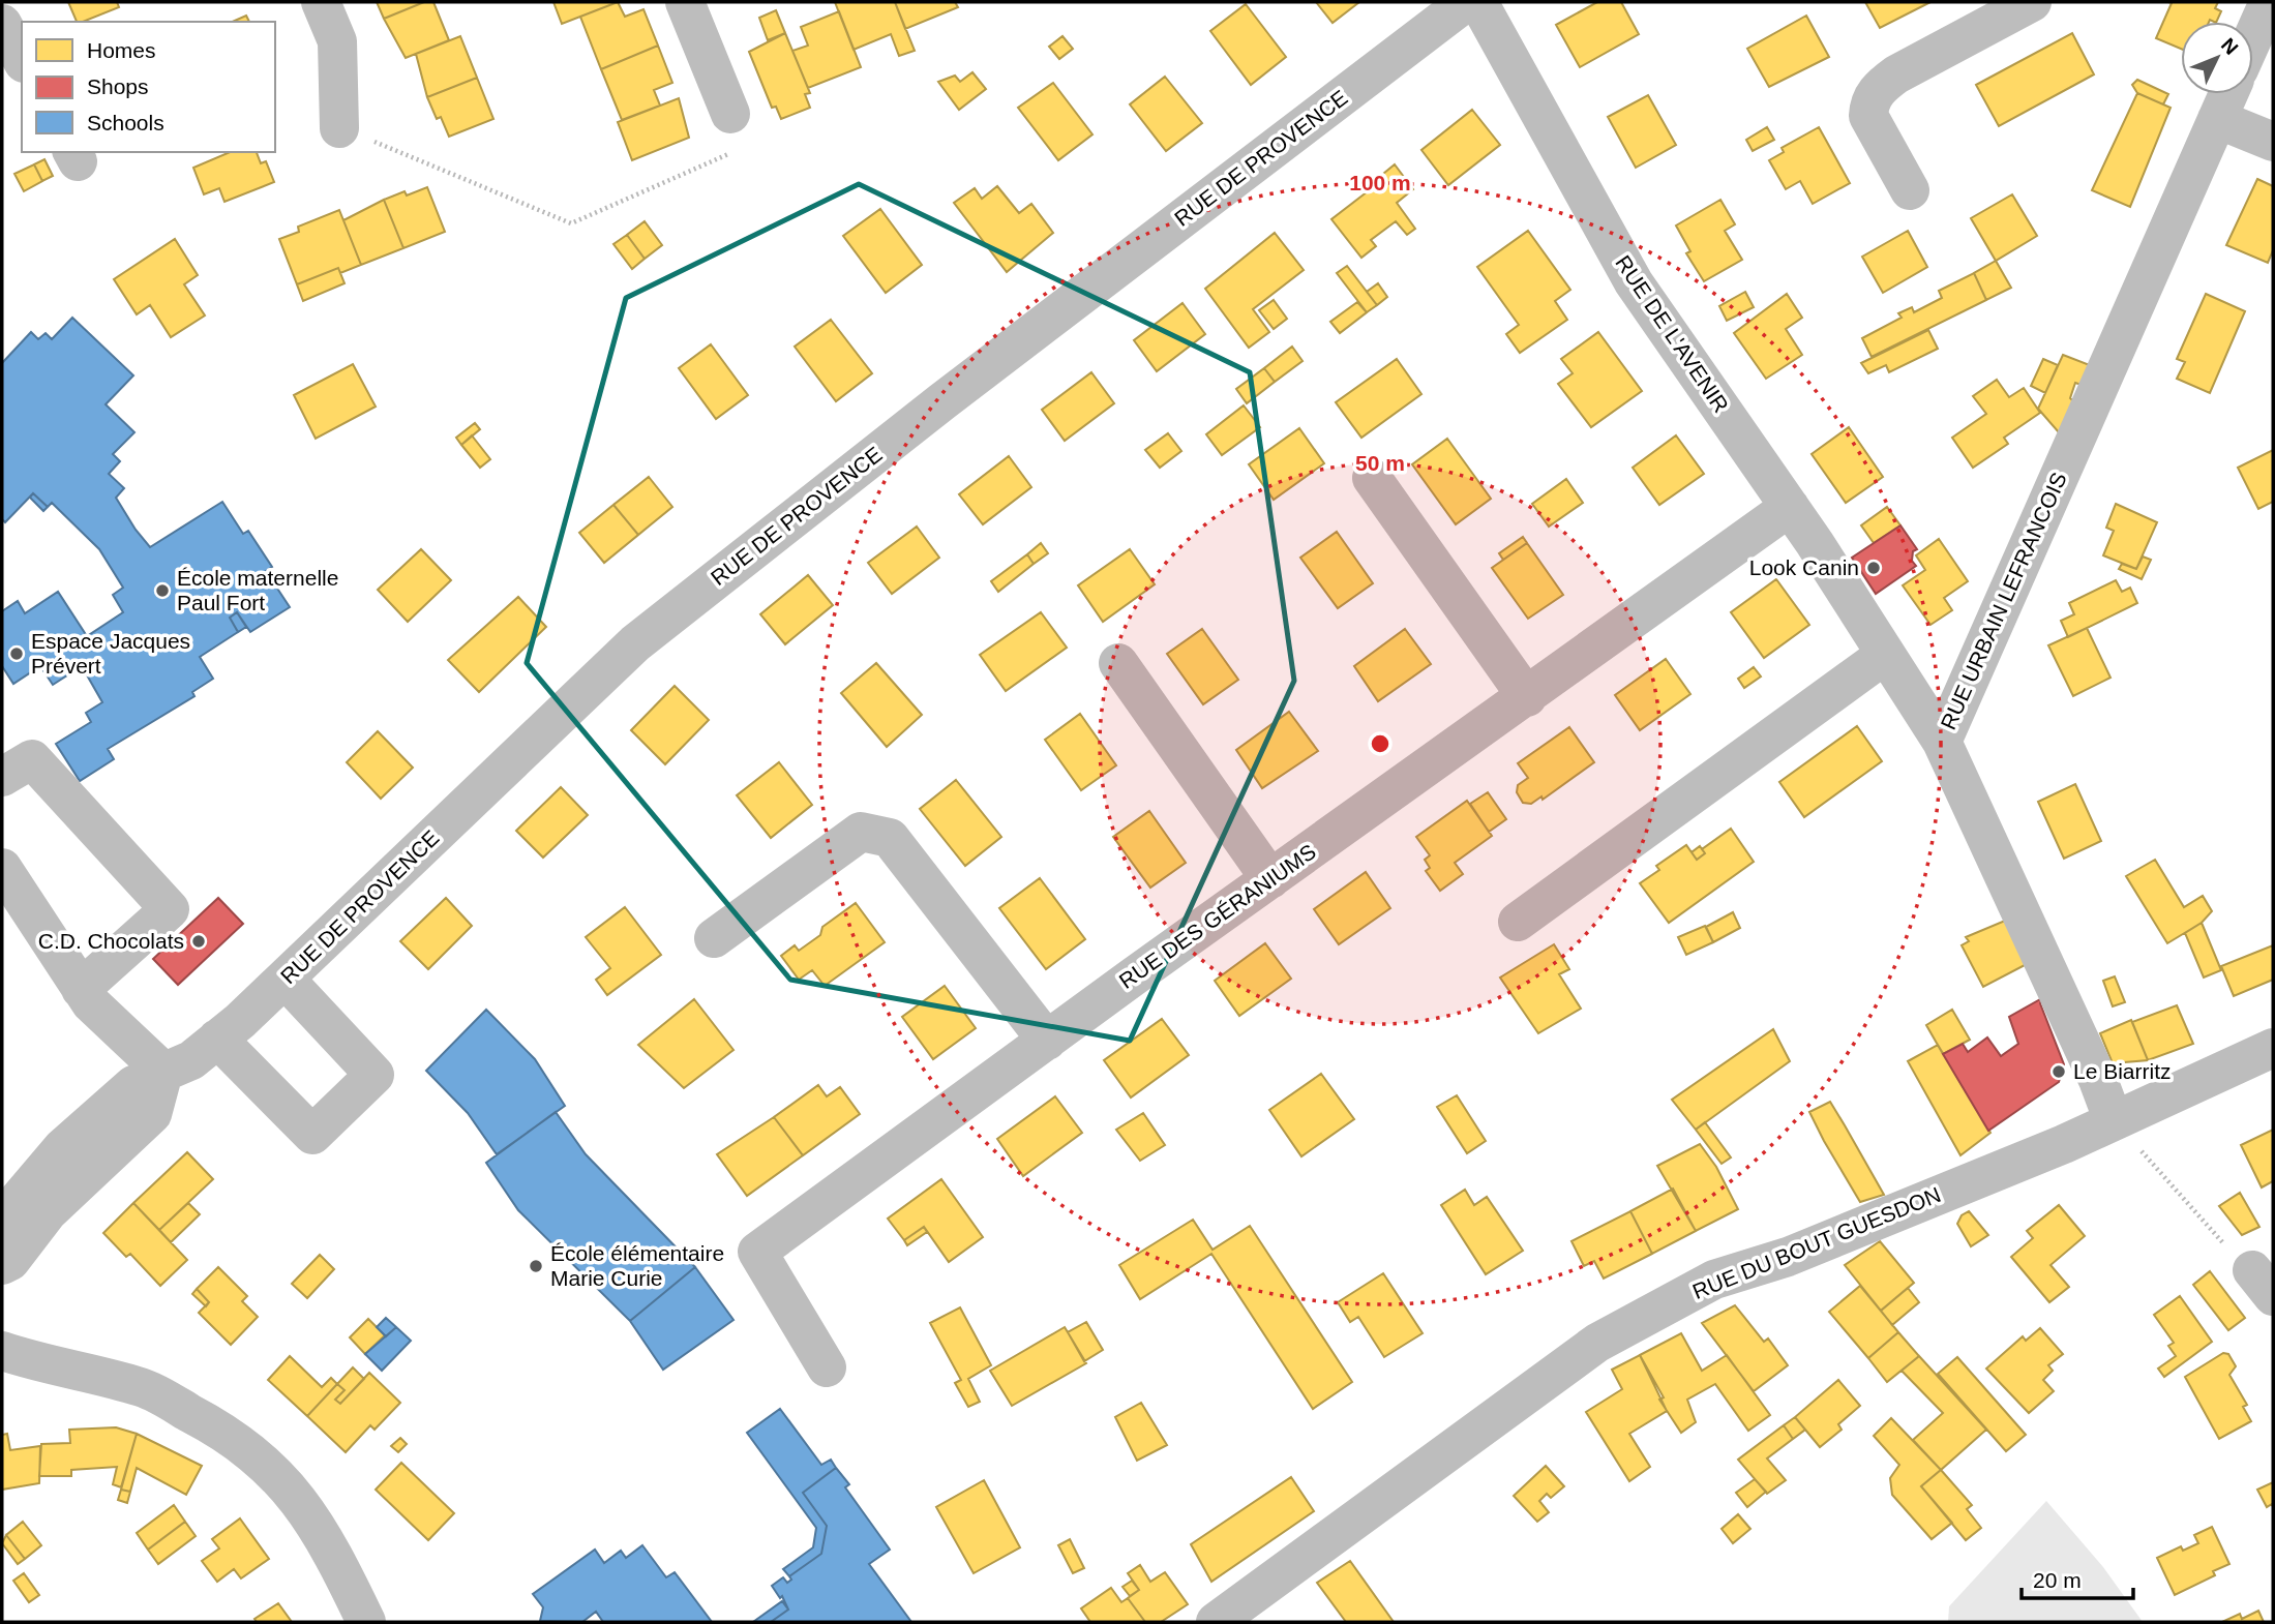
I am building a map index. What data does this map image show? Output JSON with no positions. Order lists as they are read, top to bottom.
{
  "streets": {
    "street": [
      "RUE DE PROVENCE",
      "RUE DE L'AVENIR",
      "RUE URBAIN LEFRANCOIS",
      "RUE DES GÉRANIUMS",
      "RUE DU BOUT GUESDON"
    ]
  },
  "crossings": [
    ["RUE DE L'AVENIR", "RUE URBAIN LEFRANCOIS"],
    ["RUE DE L'AVENIR", "RUE DES GÉRANIUMS"],
    ["RUE URBAIN LEFRANCOIS", "RUE DU BOUT GUESDON"]
  ],
  "places": [
    "Look Canin",
    "École maternelle Paul Fort",
    "Espace Jacques Prévert",
    "C.D. Chocolats",
    "Le Biarritz",
    "École élémentaire Marie Curie"
  ],
  "legend": ["Homes", "Shops", "Schools"],
  "scale_bar": "20 m",
  "north": "top right",
  "rings": ["100 m", "50 m"]
}
